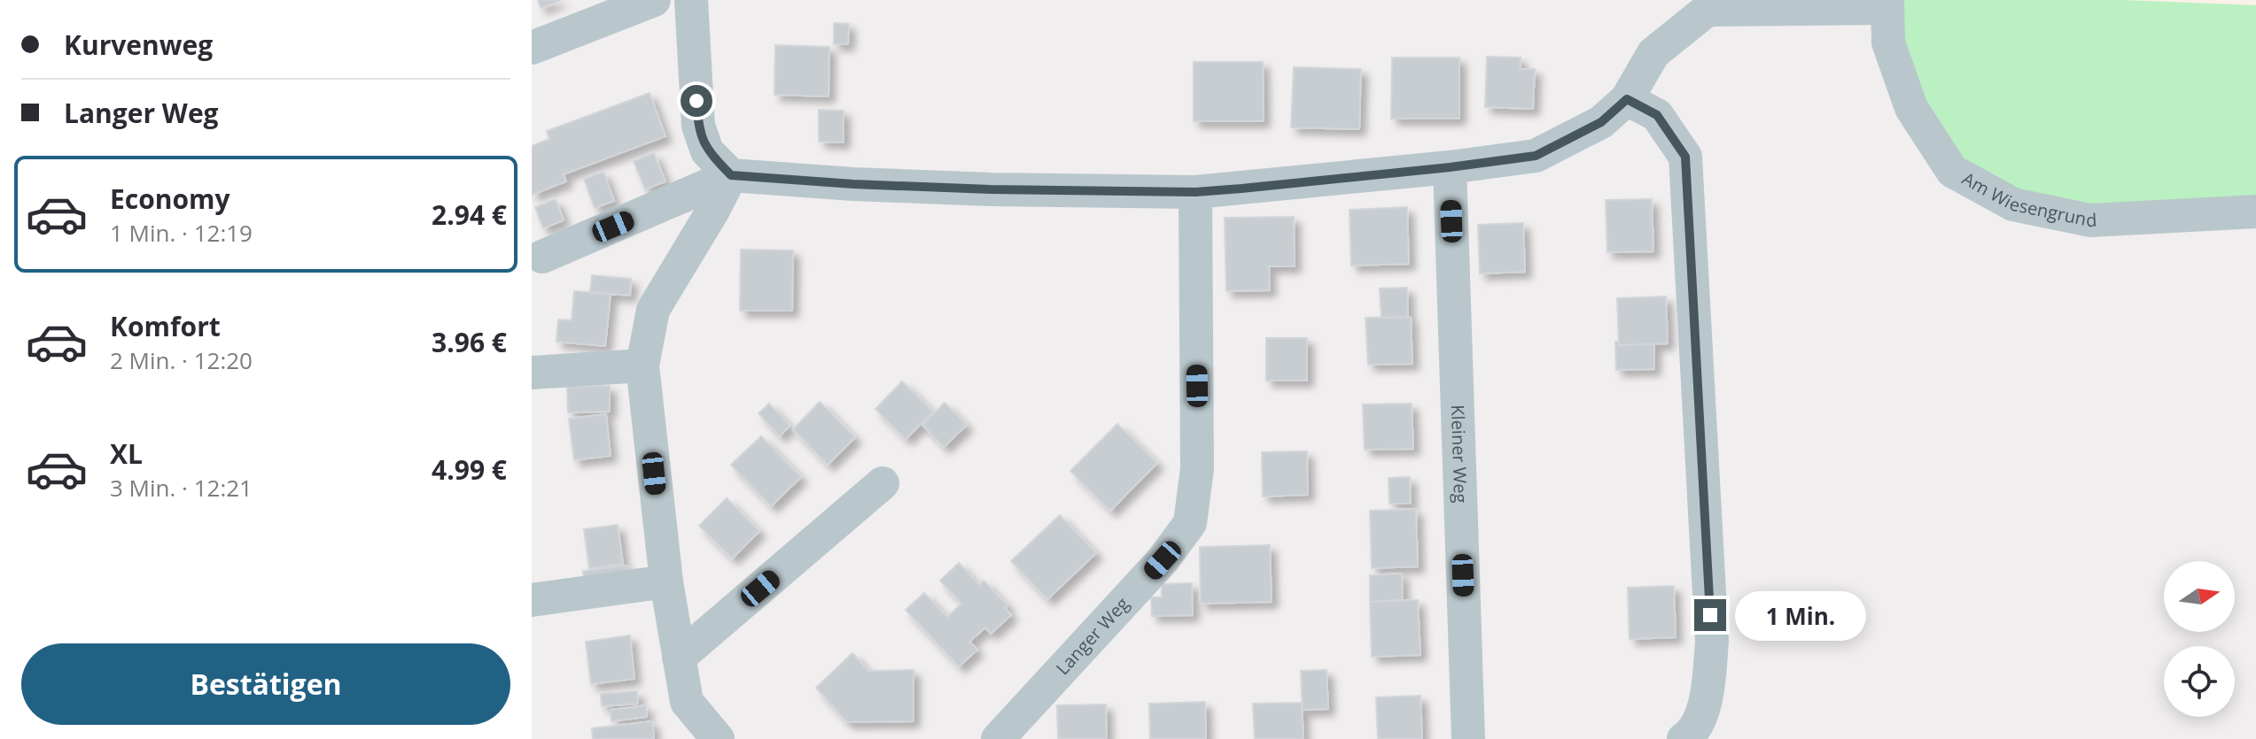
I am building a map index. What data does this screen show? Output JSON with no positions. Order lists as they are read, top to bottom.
{
  "streets": {
    "street": ["Am Wiesengrund", "Kleiner Weg", "Langer Weg"]
  },
  "north": "right",
  "page": {
    "banner": ["Kurvenweg", "Langer Weg"],
    "list": [
      {
        "name": "Economy",
        "note": "1 Min. · 12:19",
        "value": "2.94 €"
      },
      {
        "name": "Komfort",
        "note": "2 Min. · 12:20",
        "value": "3.96 €"
      },
      {
        "name": "XL",
        "note": "3 Min. · 12:21",
        "value": "4.99 €"
      }
    ],
    "bubble": "1 Min.",
    "buttons": "Bestätigen"
  }
}
